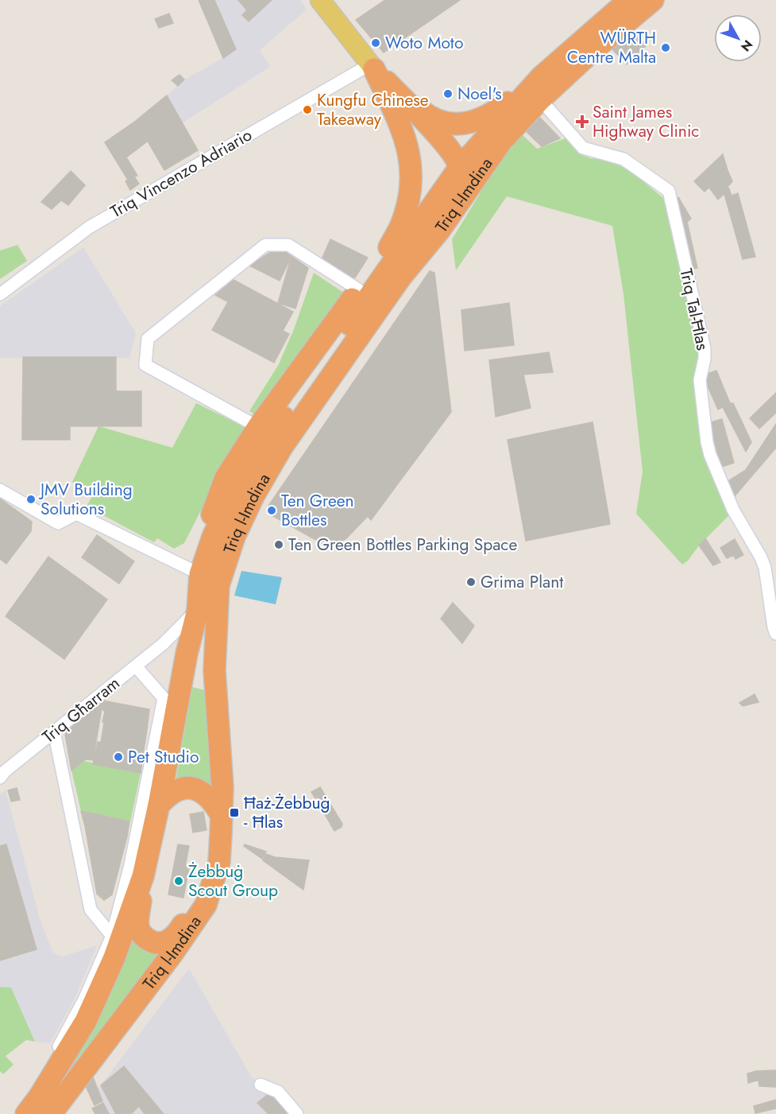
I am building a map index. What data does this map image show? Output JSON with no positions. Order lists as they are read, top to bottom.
{
  "streets": {
    "highway": ["Triq l-Imdina"],
    "street": ["Triq Vincenzo Adriario", "Triq Tal-Ħlas", "Triq Għarram"]
  },
  "crossings": [
    ["Triq l-Imdina", "Triq Tal-Ħlas"],
    ["Triq l-Imdina", "Triq Għarram"]
  ],
  "places": {
    "other": [
      "Woto Moto",
      "WÜRTH Centre Malta",
      "Noel's",
      "Kungfu Chinese Takeaway",
      "JMV Building Solutions",
      "Ten Green Bottles",
      "Ten Green Bottles Parking Space",
      "Grima Plant",
      "Pet Studio",
      "Żebbuġ Scout Group"
    ],
    "health": ["Saint James Highway Clinic"],
    "transit": ["Ħaż-Żebbuġ - Ħlas"]
  },
  "north": "bottom right"
}
